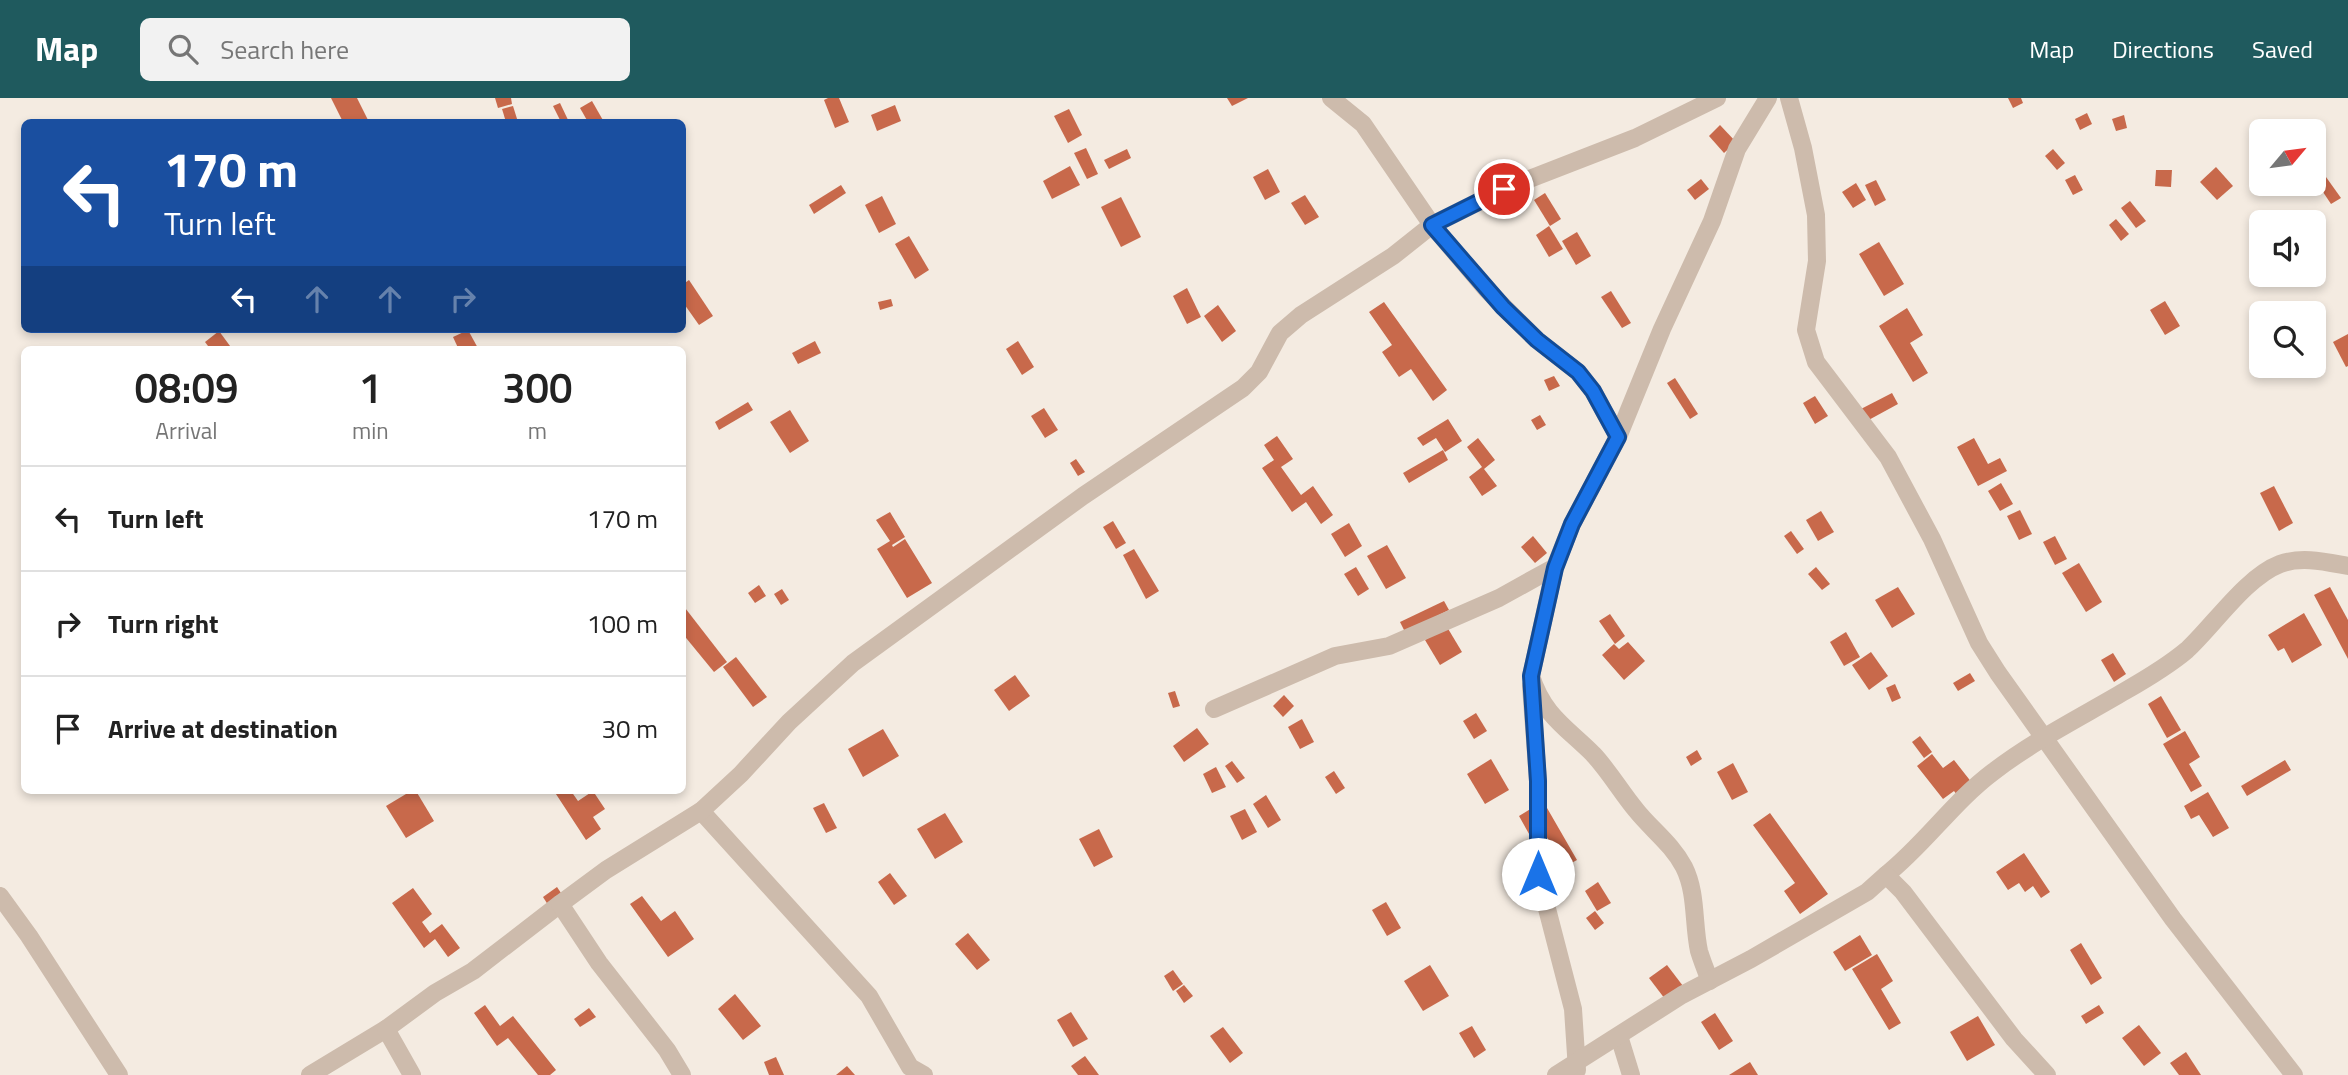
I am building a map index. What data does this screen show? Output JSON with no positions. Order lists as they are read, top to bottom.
{
  "north": "top right",
  "page": {
    "header": "Map",
    "search": "Search here",
    "nav": ["Map", "Directions", "Saved"],
    "turn": ["170 m", "Turn left"],
    "eta": [
      "08:09",
      "Arrival",
      "1",
      "min",
      "300",
      "m"
    ],
    "list": [
      {
        "name": "Turn left",
        "value": "170 m"
      },
      {
        "name": "Turn right",
        "value": "100 m"
      },
      {
        "name": "Arrive at destination",
        "value": "30 m"
      }
    ]
  }
}
